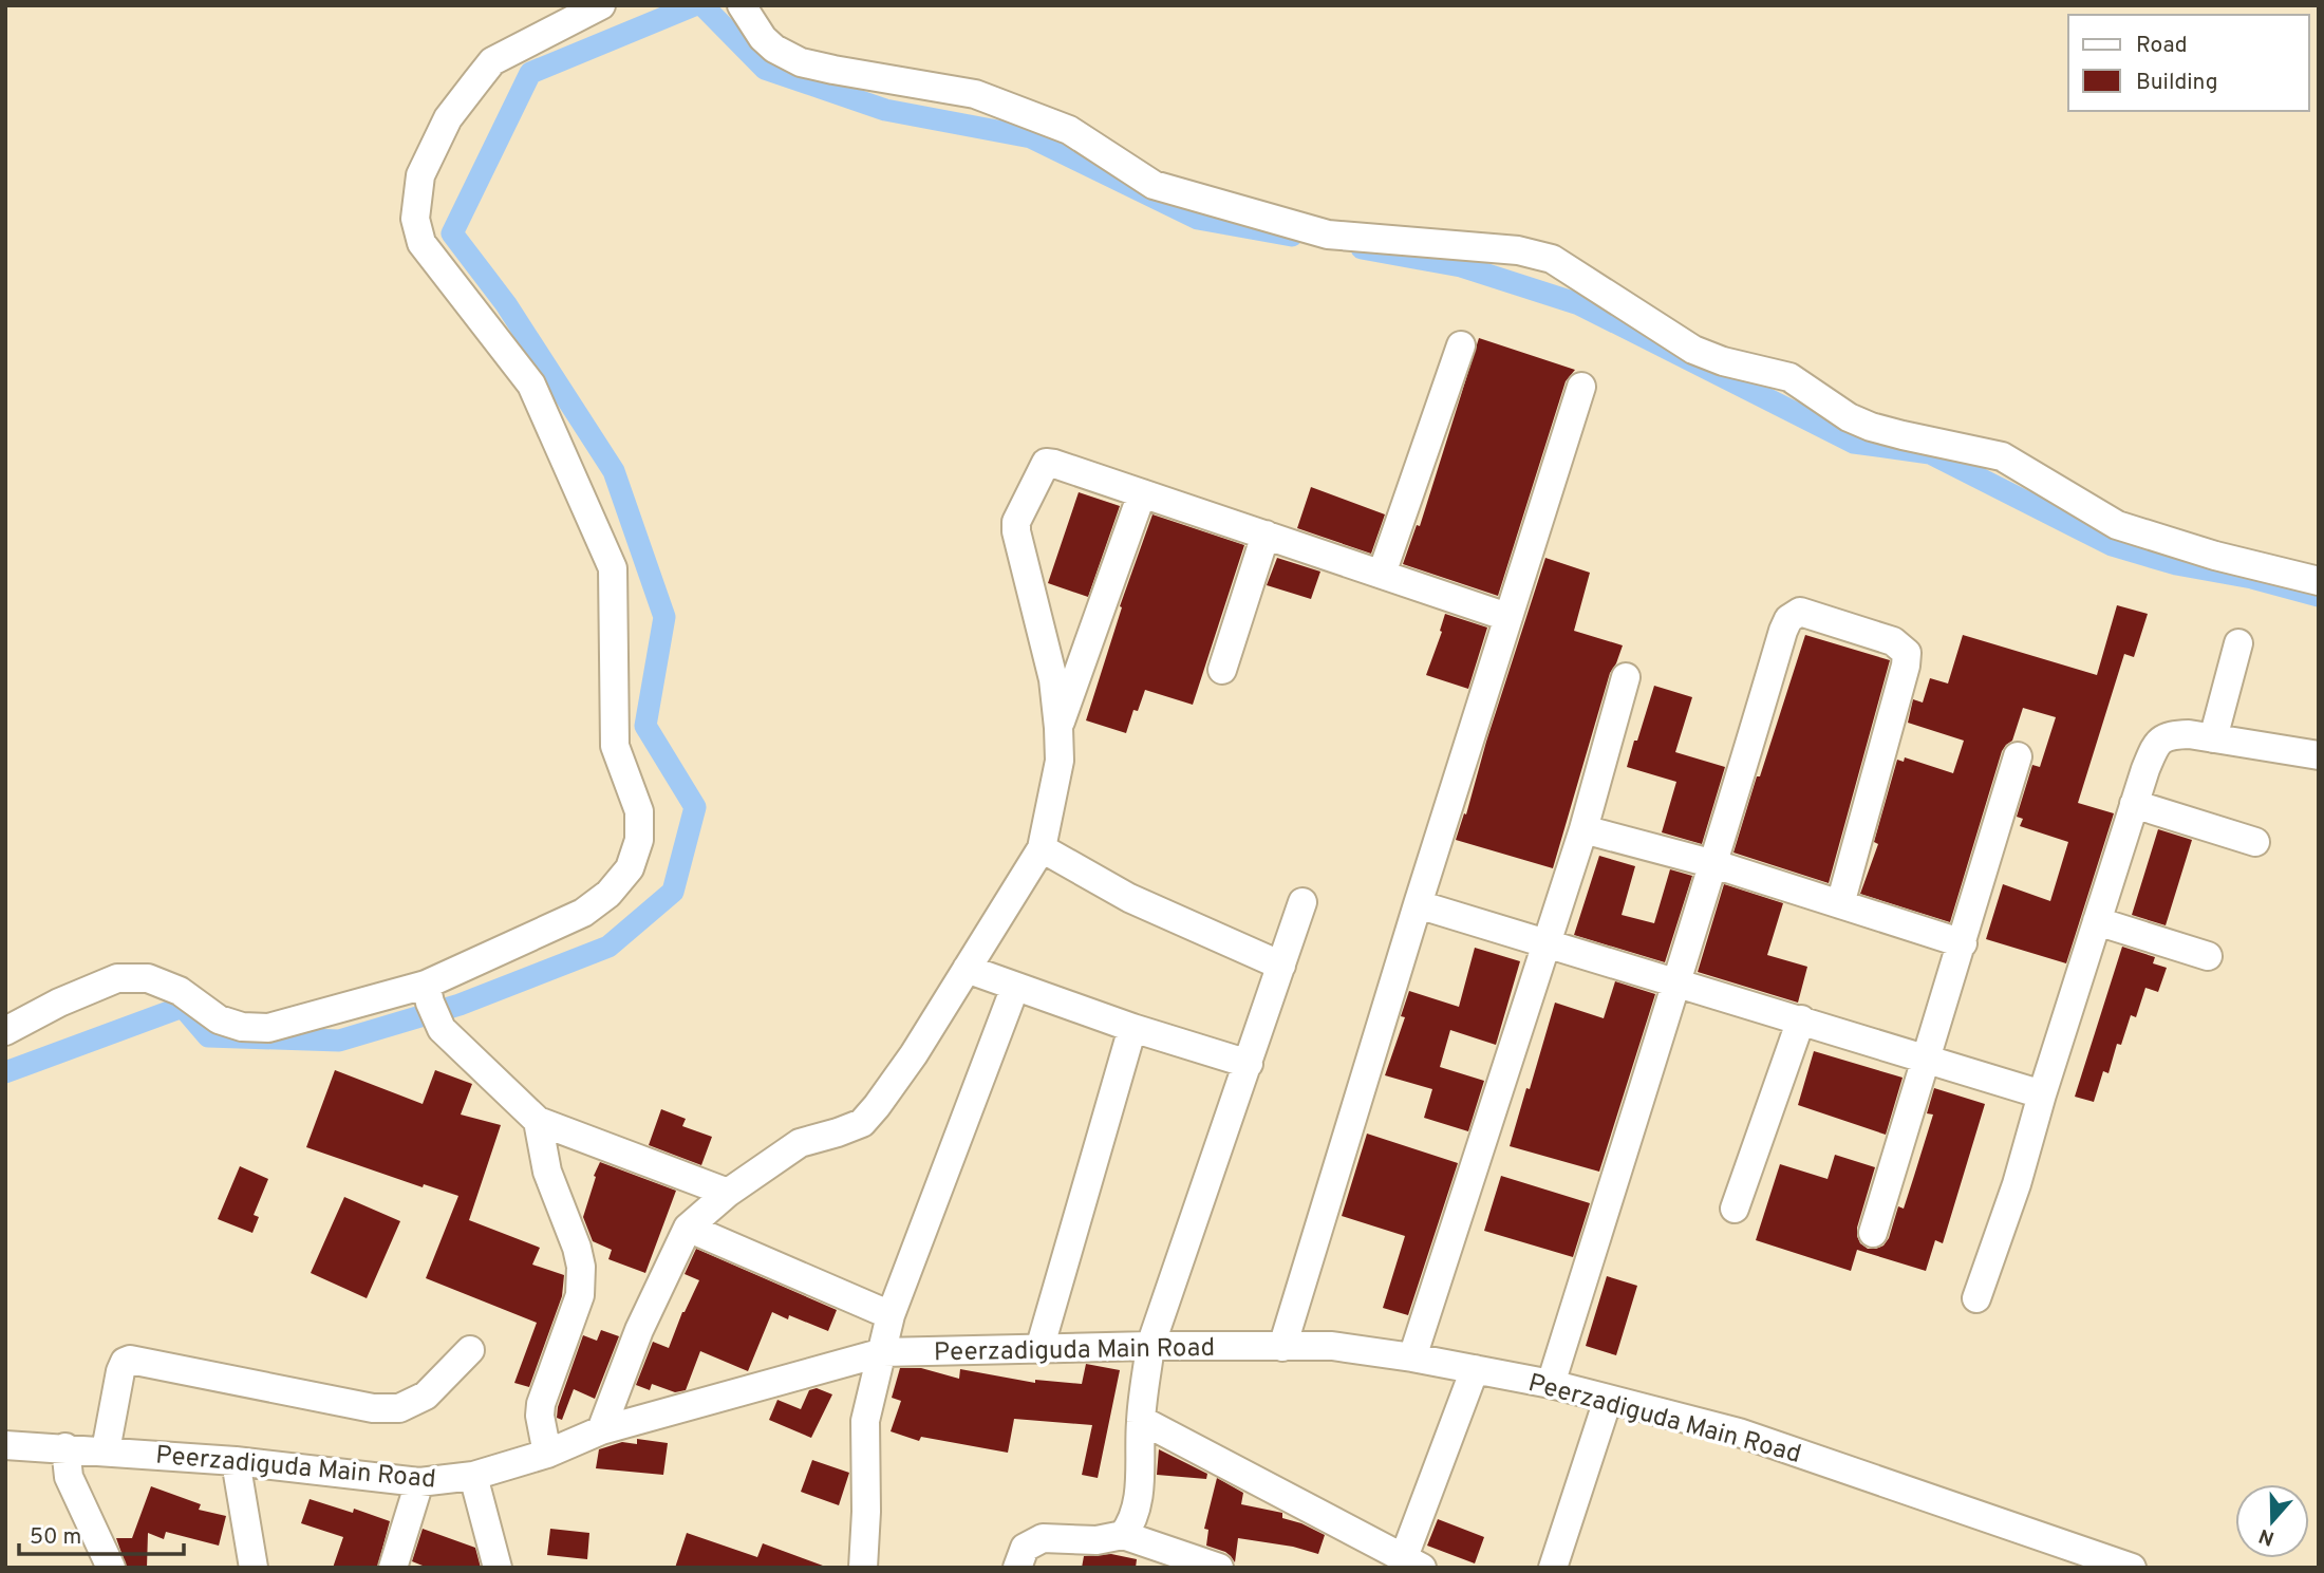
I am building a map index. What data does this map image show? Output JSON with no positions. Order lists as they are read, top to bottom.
{
  "streets": {
    "street": ["Peerzadiguda Main Road"]
  },
  "legend": ["Road", "Building"],
  "scale_bar": "50 m",
  "north": "bottom"
}
